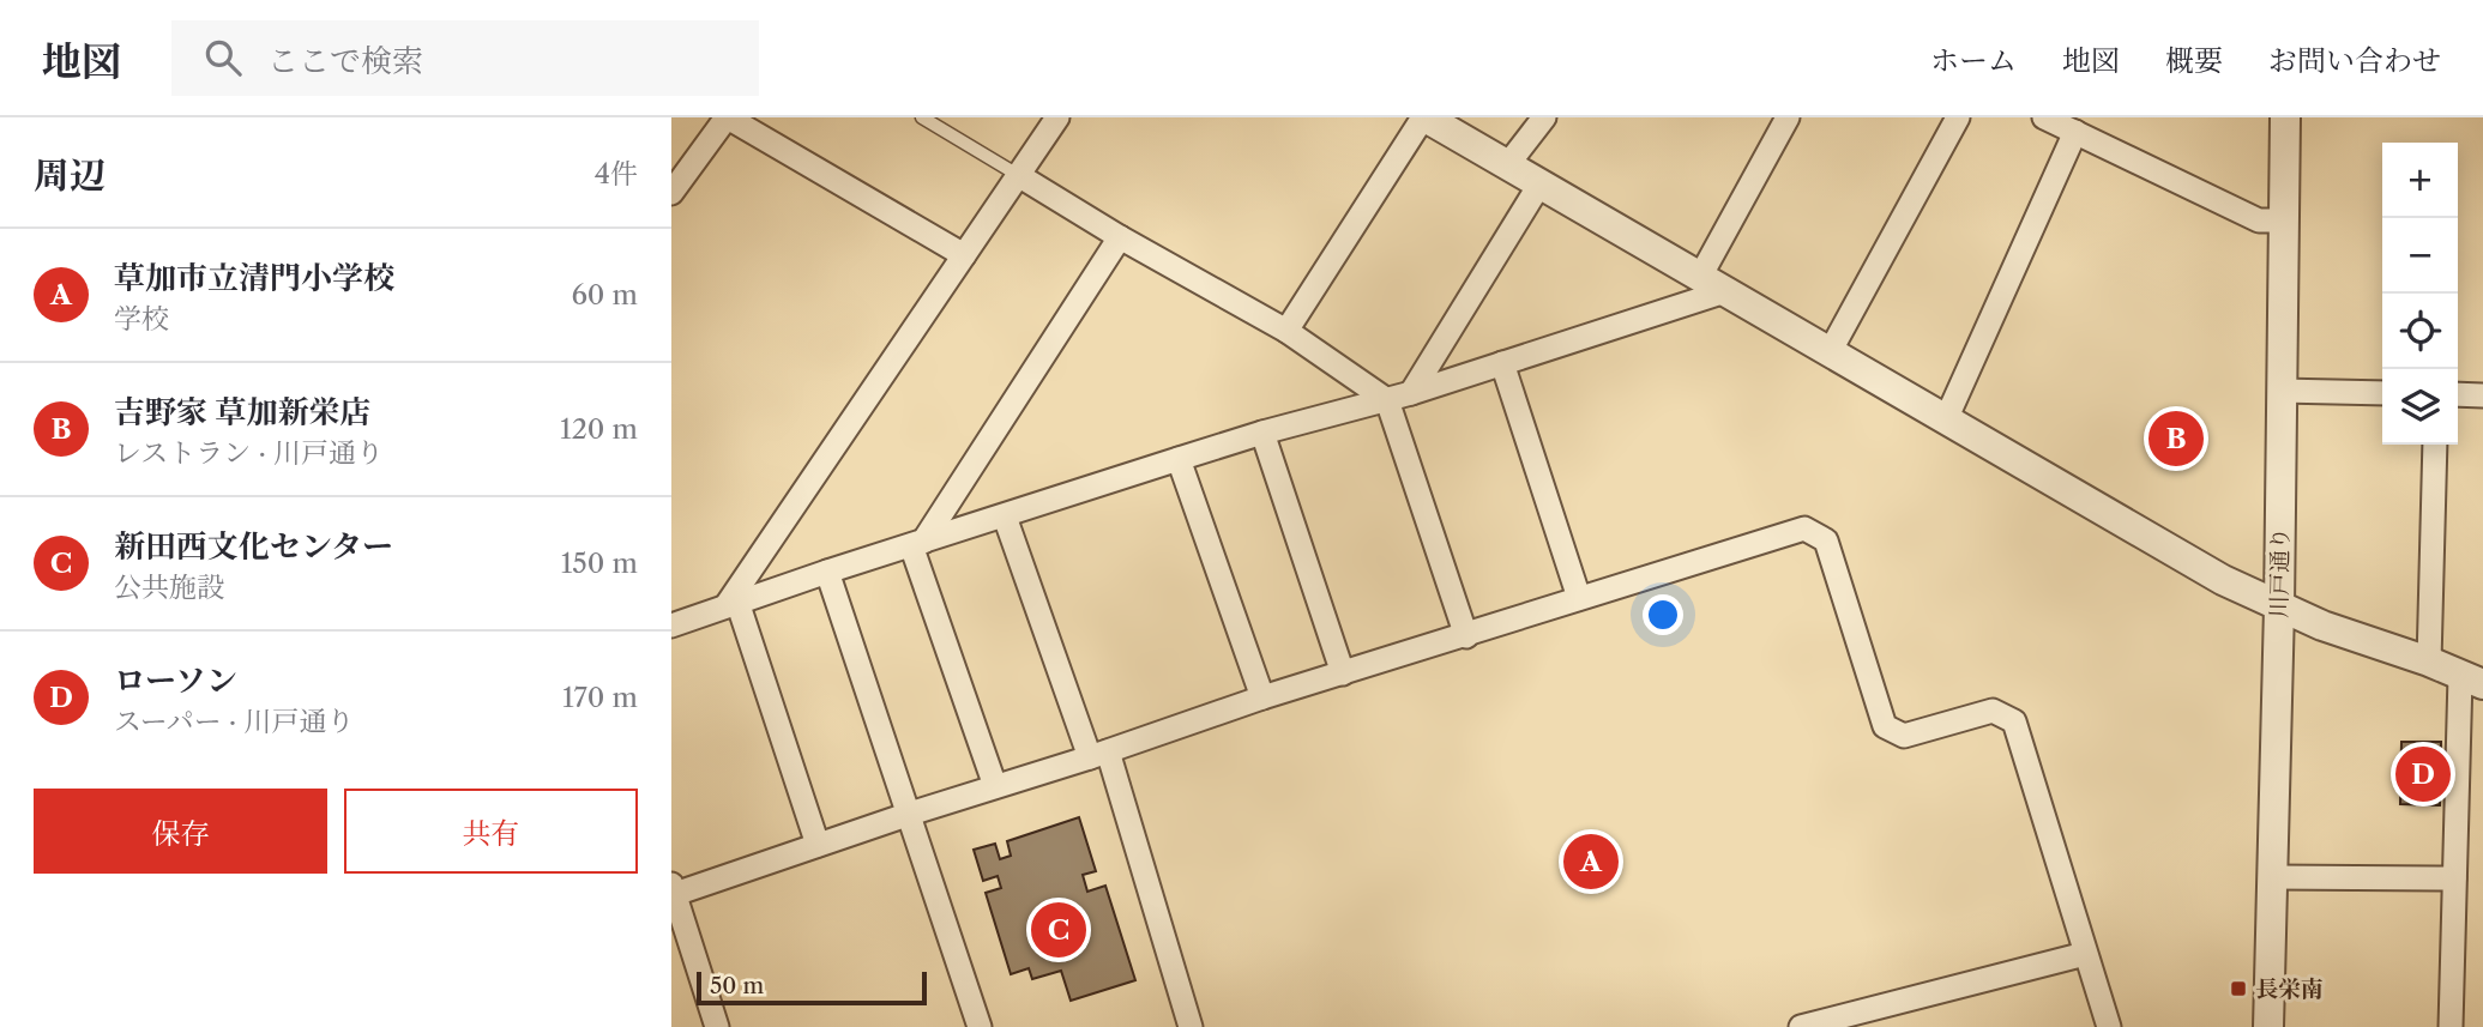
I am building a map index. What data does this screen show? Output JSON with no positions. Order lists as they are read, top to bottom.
{
  "streets": {
    "street": ["川戸通り"]
  },
  "places": {
    "transit": ["長栄南"]
  },
  "scale_bar": "50 m",
  "page": {
    "header": "地図",
    "search": "ここで検索",
    "nav": [
      "ホーム",
      "地図",
      "概要",
      "お問い合わせ"
    ],
    "heading": ["周辺", "4件"],
    "map_buttons": ["+", "−"],
    "list": [
      {
        "mark": "A",
        "name": "草加市立清門小学校",
        "note": "学校",
        "value": "60 m"
      },
      {
        "mark": "B",
        "name": "吉野家 草加新栄店",
        "note": "レストラン · 川戸通り",
        "value": "120 m"
      },
      {
        "mark": "C",
        "name": "新田西文化センター",
        "note": "公共施設",
        "value": "150 m"
      },
      {
        "mark": "D",
        "name": "ローソン",
        "note": "スーパー · 川戸通り",
        "value": "170 m"
      }
    ],
    "pins": [
      "B",
      "D",
      "A",
      "C"
    ],
    "buttons": ["保存", "共有"],
    "scale": "50 m"
  }
}
